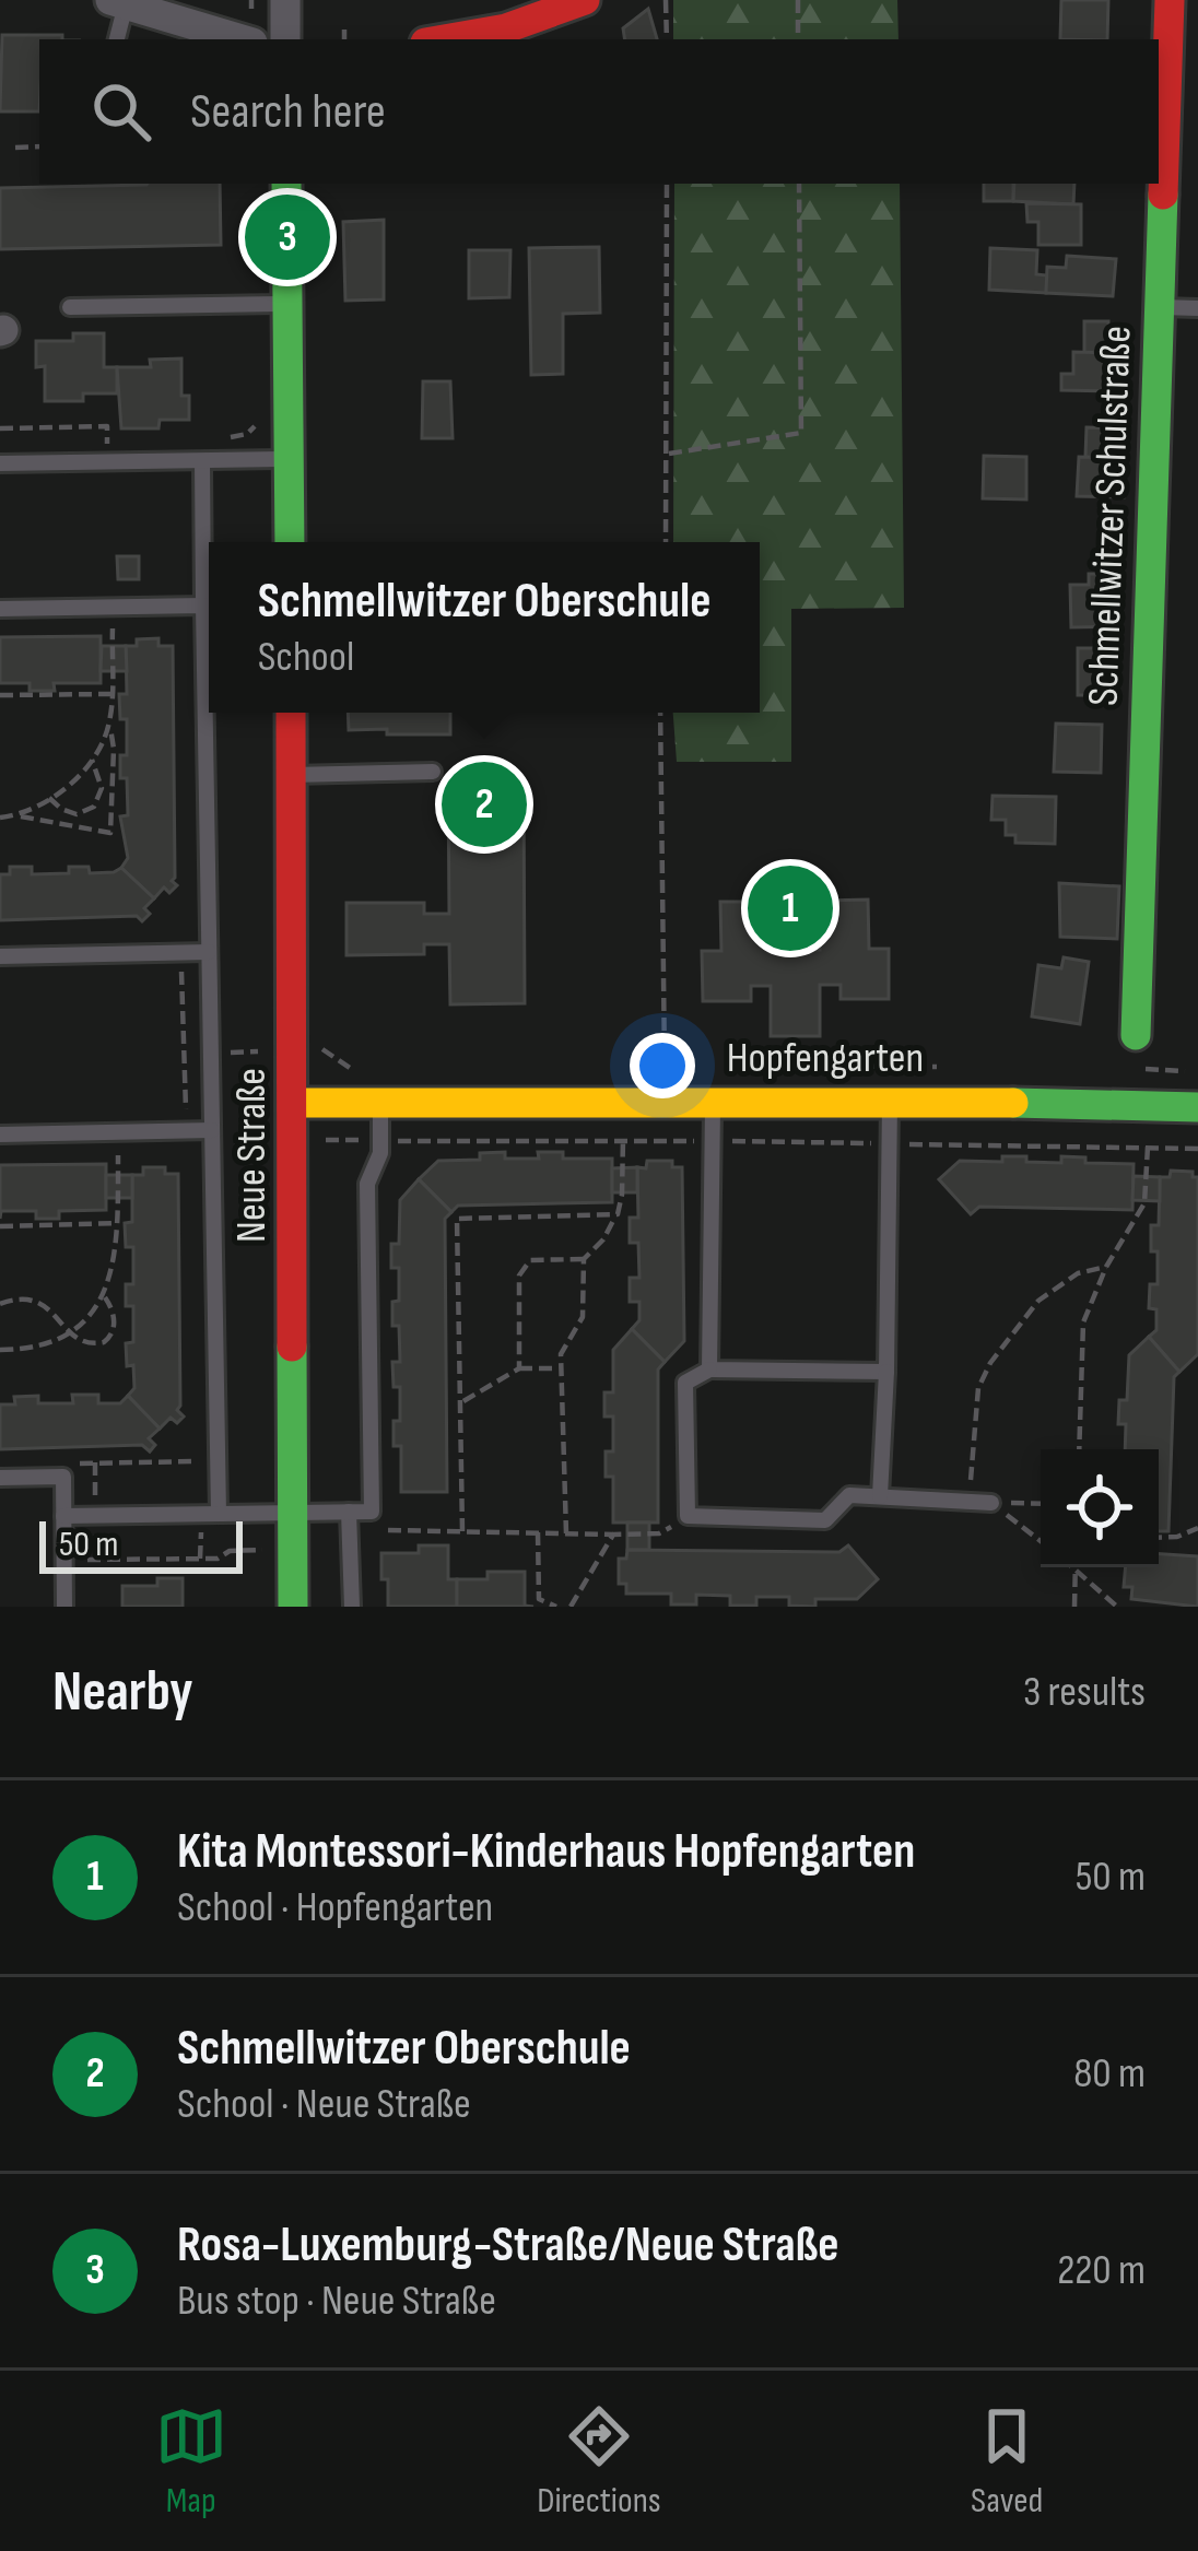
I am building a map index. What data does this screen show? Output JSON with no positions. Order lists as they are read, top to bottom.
{
  "streets": {
    "street": ["Schmellwitzer Schulstraße", "Hopfengarten", "Neue Straße"]
  },
  "crossings": [
    ["Hopfengarten", "Neue Straße"]
  ],
  "scale_bar": "50 m",
  "page": {
    "search": "Search here",
    "pins": ["3", "2", "1"],
    "popup": ["Schmellwitzer Oberschule", "School"],
    "scale": "50 m",
    "heading": ["Nearby", "3 results"],
    "list": [
      {
        "mark": "1",
        "name": "Kita Montessori-Kinderhaus Hopfengarten",
        "note": "School · Hopfengarten",
        "value": "50 m"
      },
      {
        "mark": "2",
        "name": "Schmellwitzer Oberschule",
        "note": "School · Neue Straße",
        "value": "80 m"
      },
      {
        "mark": "3",
        "name": "Rosa-Luxemburg-Straße/Neue Straße",
        "note": "Bus stop · Neue Straße",
        "value": "220 m"
      }
    ],
    "nav": ["Map", "Directions", "Saved"]
  }
}
